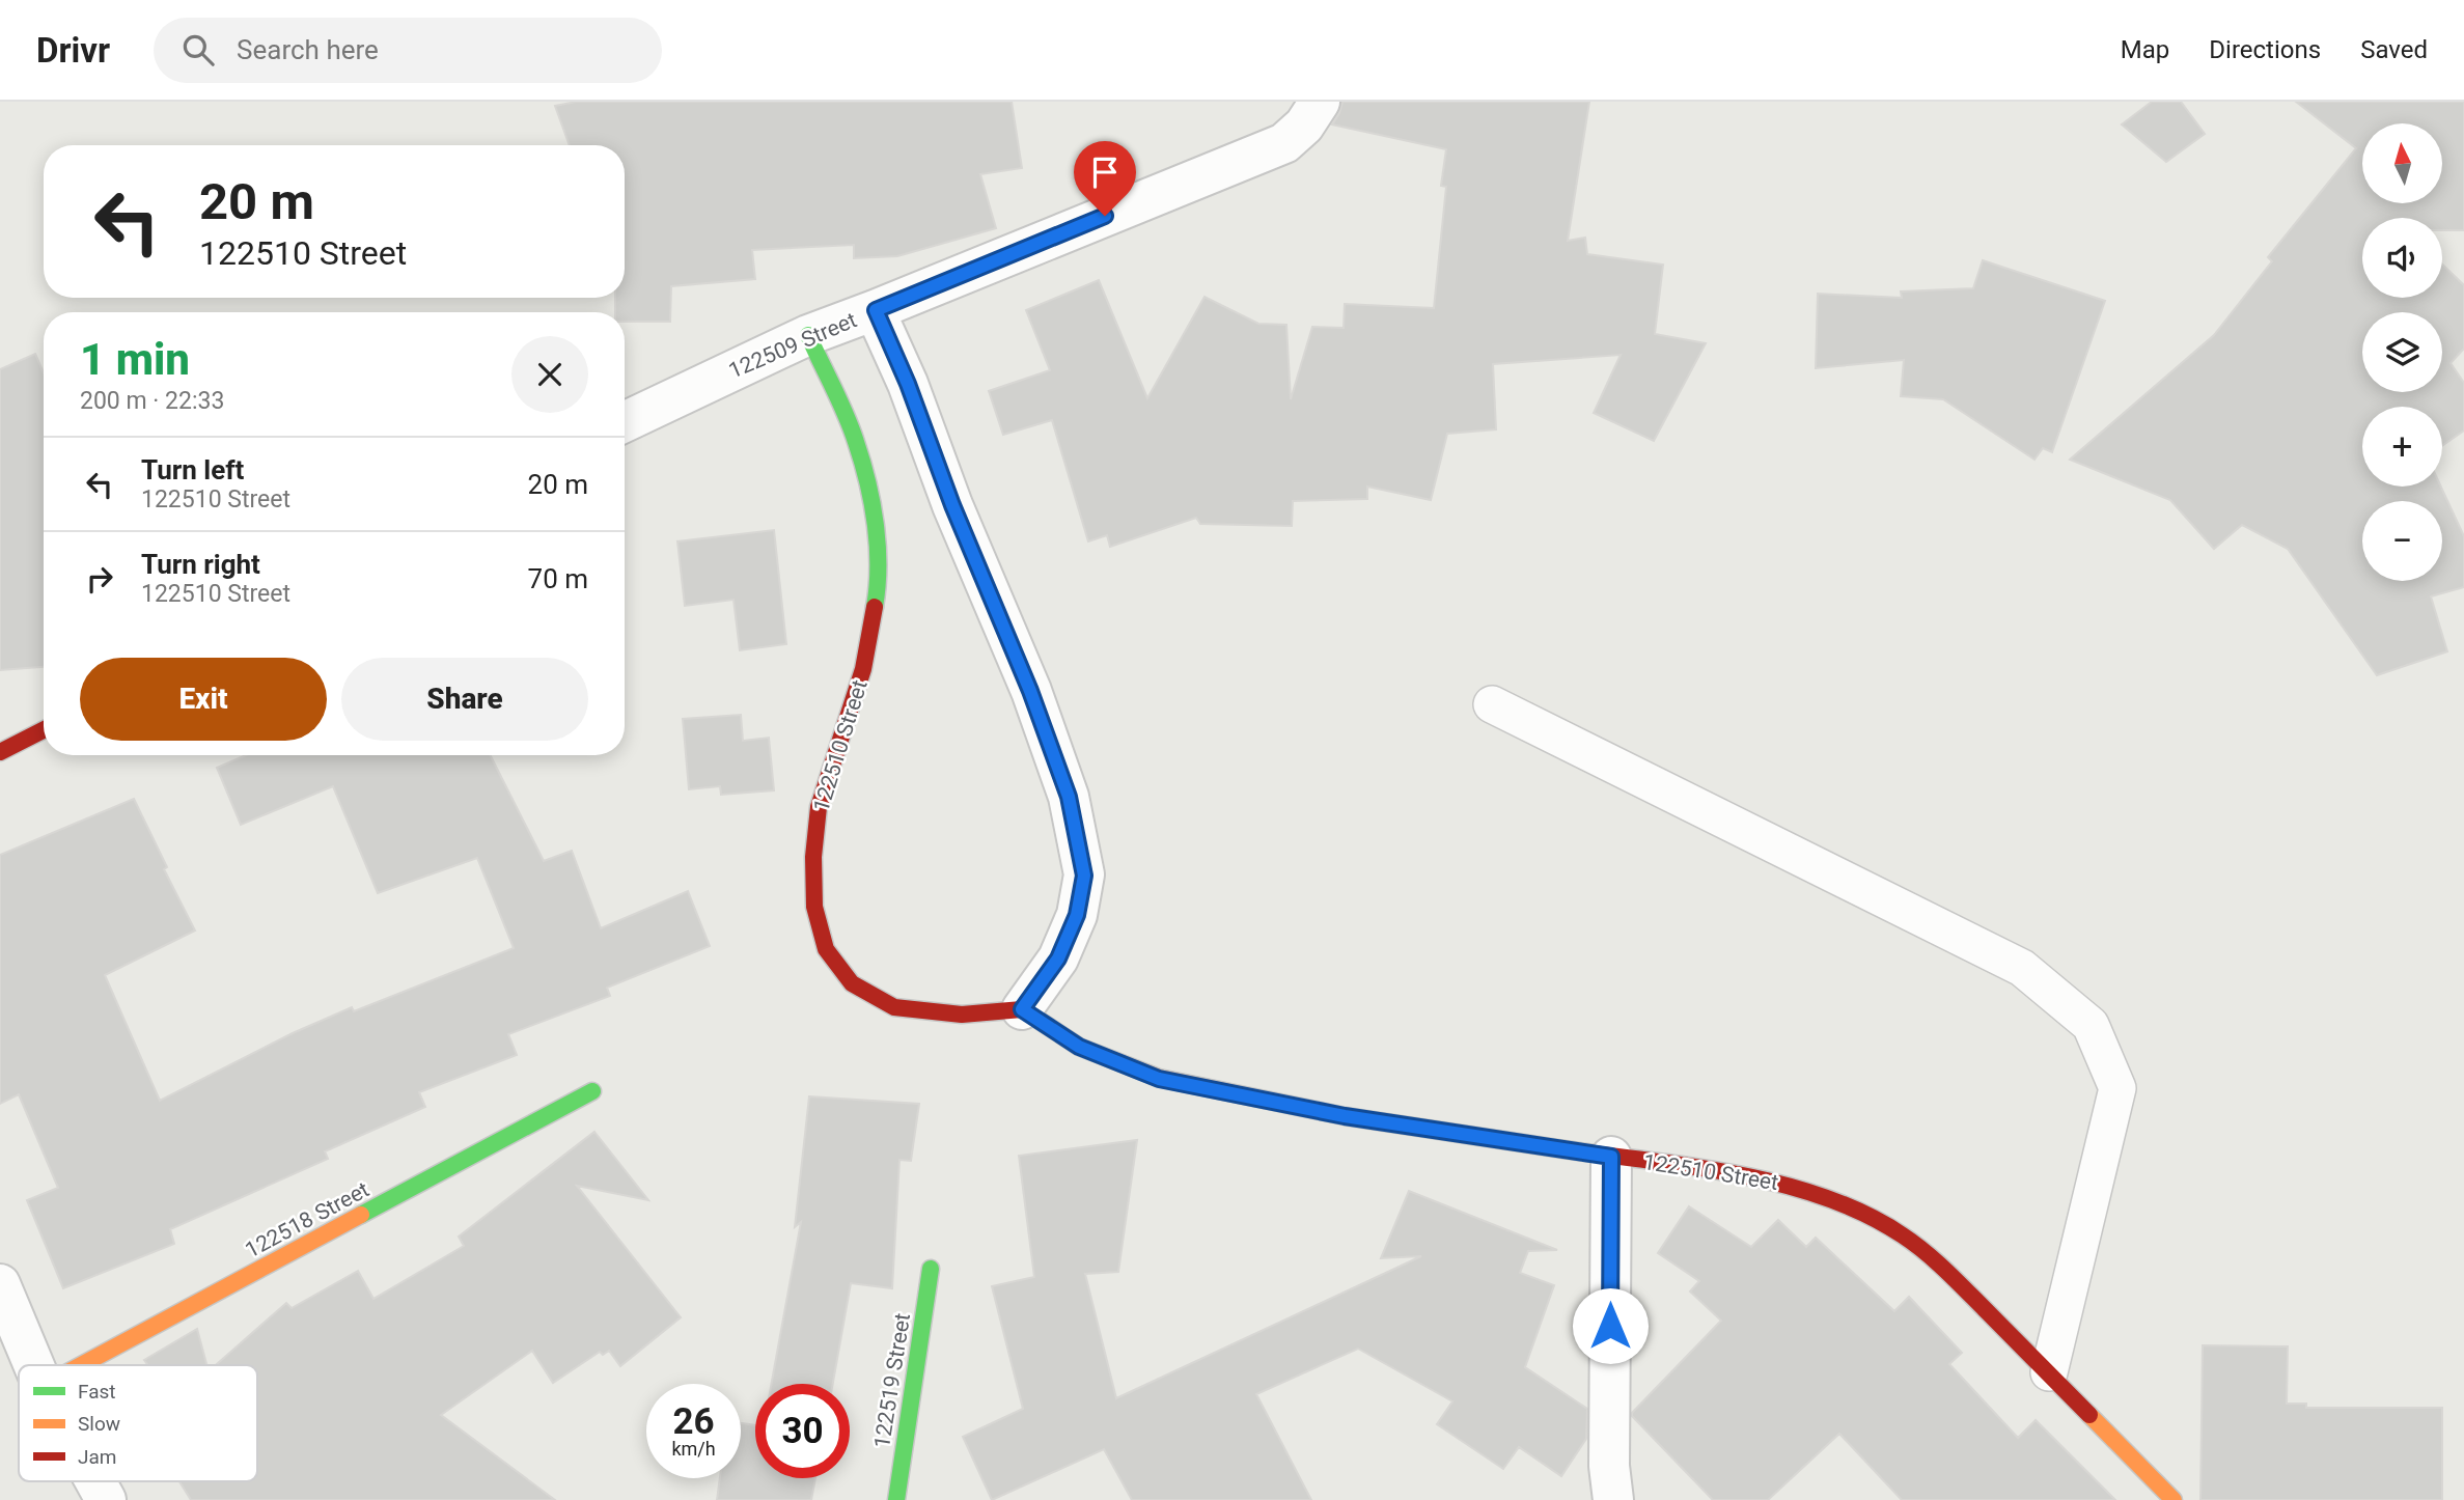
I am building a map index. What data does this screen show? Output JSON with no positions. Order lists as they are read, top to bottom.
{
  "streets": {
    "street": [
      "122509 Street",
      "122510 Street",
      "122518 Street",
      "122519 Street"
    ]
  },
  "crossings": [
    ["122509 Street", "122510 Street"]
  ],
  "legend": ["Fast", "Slow", "Jam"],
  "north": "top",
  "page": {
    "header": "Drivr",
    "search": "Search here",
    "nav": ["Map", "Directions", "Saved"],
    "map_buttons": ["+", "−"],
    "turn": ["20 m", "122510 Street"],
    "heading": ["1 min", "200 m · 22:33"],
    "list": [
      {
        "name": "Turn left",
        "note": "122510 Street",
        "value": "20 m"
      },
      {
        "name": "Turn right",
        "note": "122510 Street",
        "value": "70 m"
      }
    ],
    "buttons": ["Exit", "Share"],
    "speed": "26 km/h",
    "limit": "30"
  }
}
